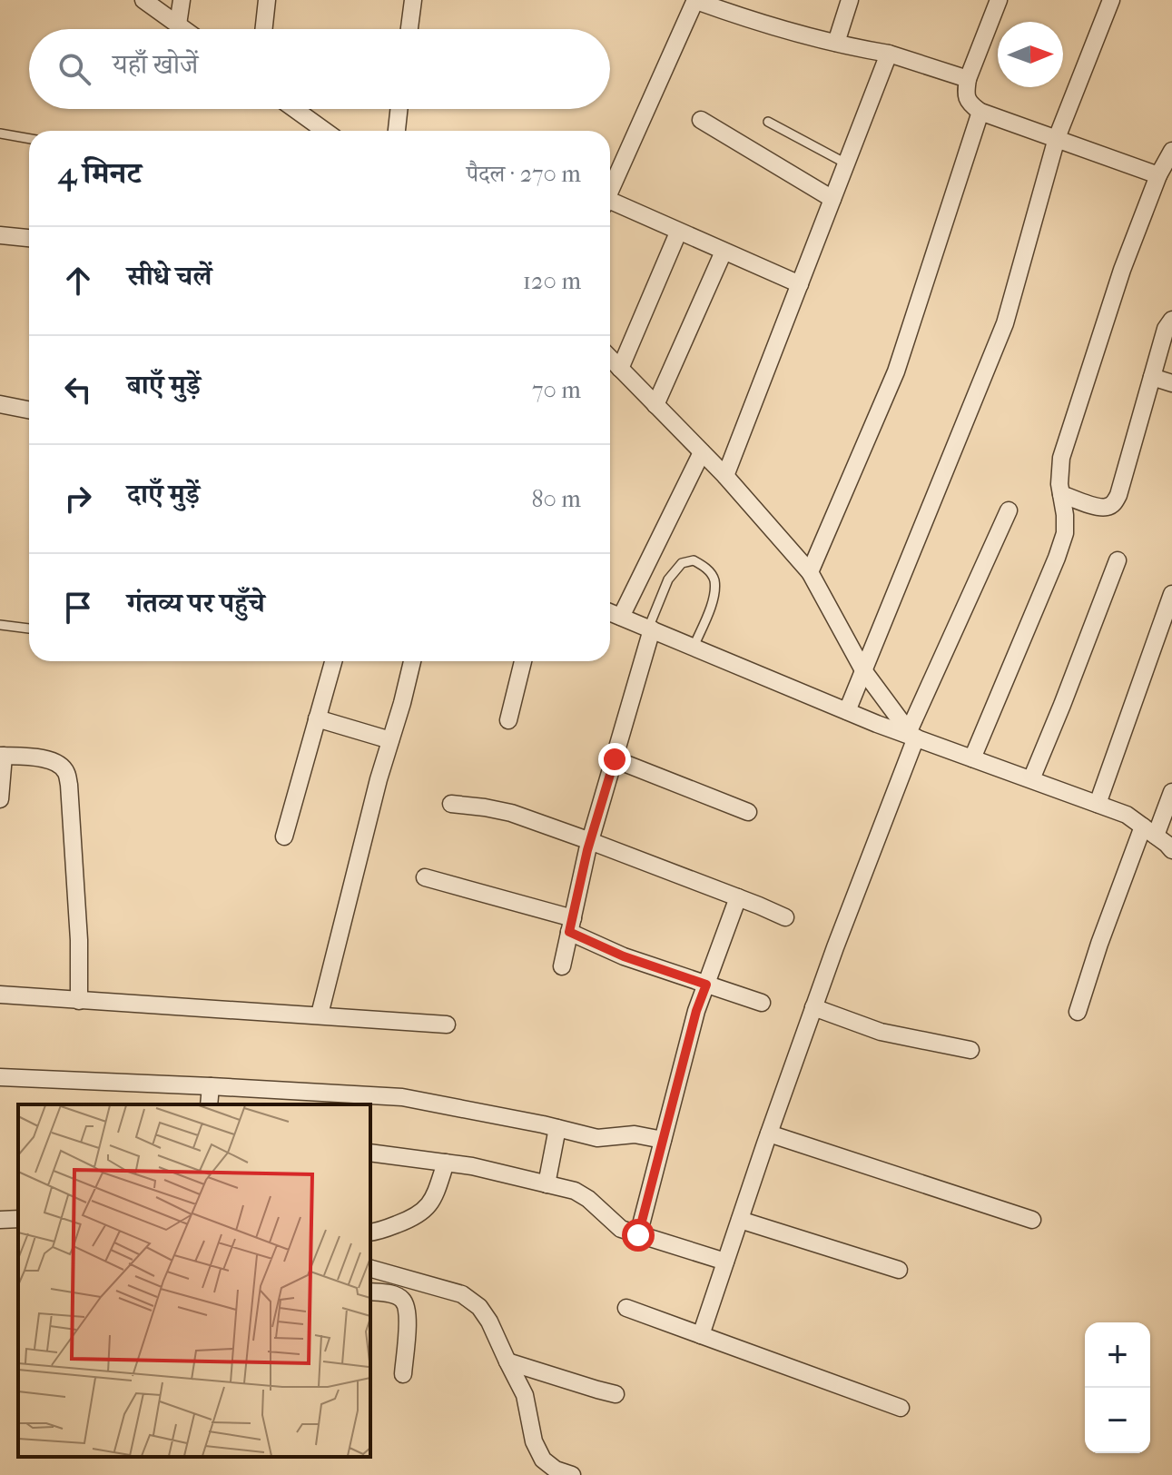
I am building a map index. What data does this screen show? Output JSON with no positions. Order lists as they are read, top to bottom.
{
  "north": "right",
  "page": {
    "search": "यहाँ खोजें",
    "heading": ["4 मिनट", "पैदल · 270 m"],
    "list": [
      ["सीधे चलें", "120 m"],
      ["बाएँ मुड़ें", "70 m"],
      ["दाएँ मुड़ें", "80 m"],
      "गंतव्य पर पहुँचे"
    ],
    "map_buttons": ["+", "−"]
  }
}
